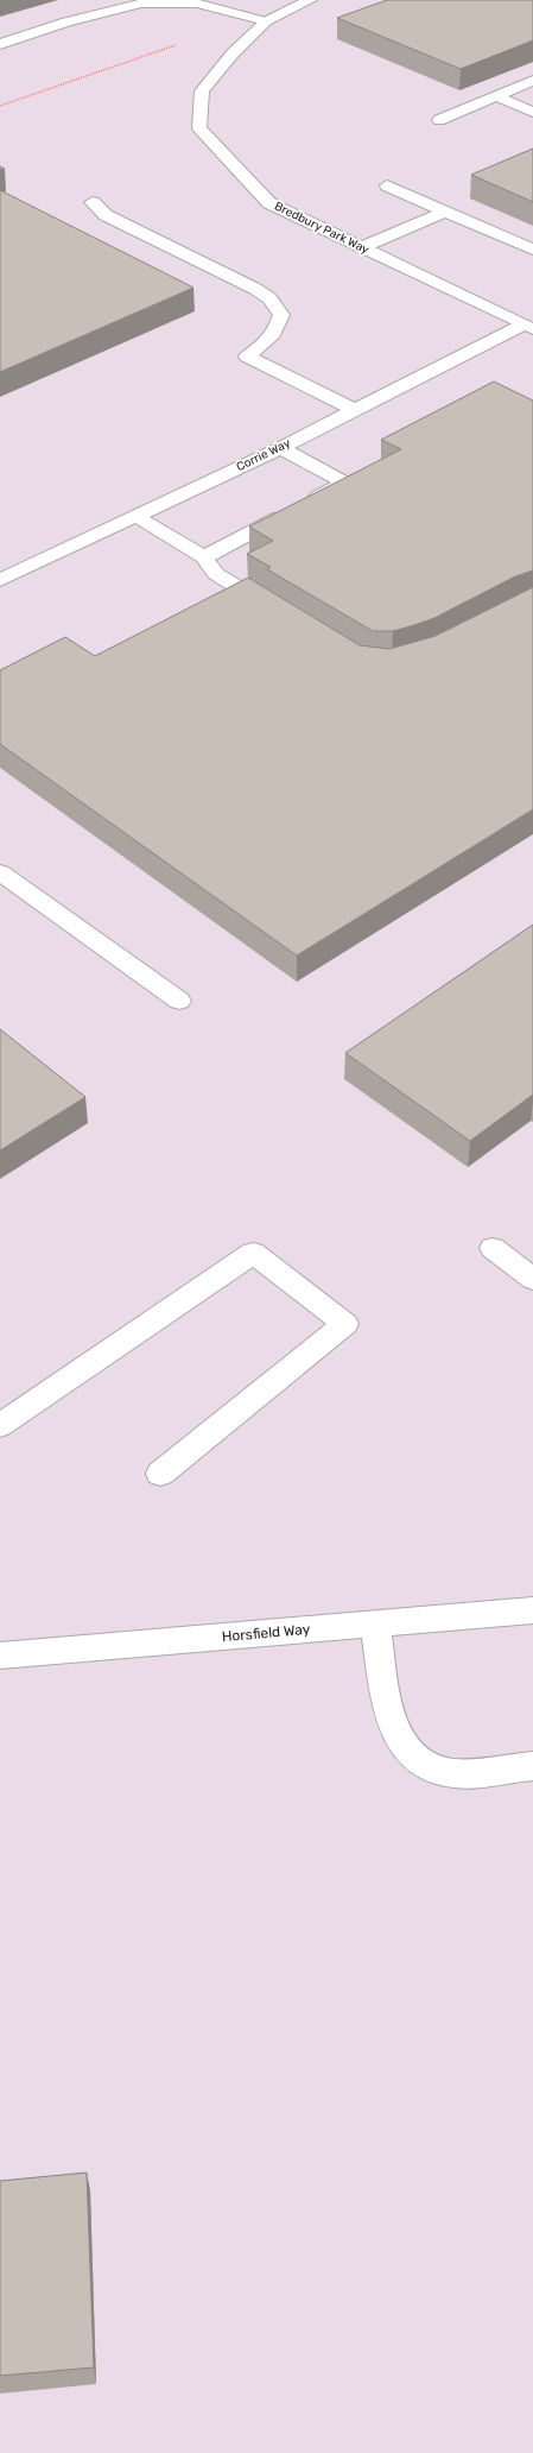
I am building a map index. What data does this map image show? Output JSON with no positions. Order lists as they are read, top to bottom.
{
  "streets": {
    "street": ["Bredbury Park Way", "Corrie Way", "Horsfield Way"]
  },
  "crossings": [
    ["Bredbury Park Way", "Corrie Way"]
  ]
}
